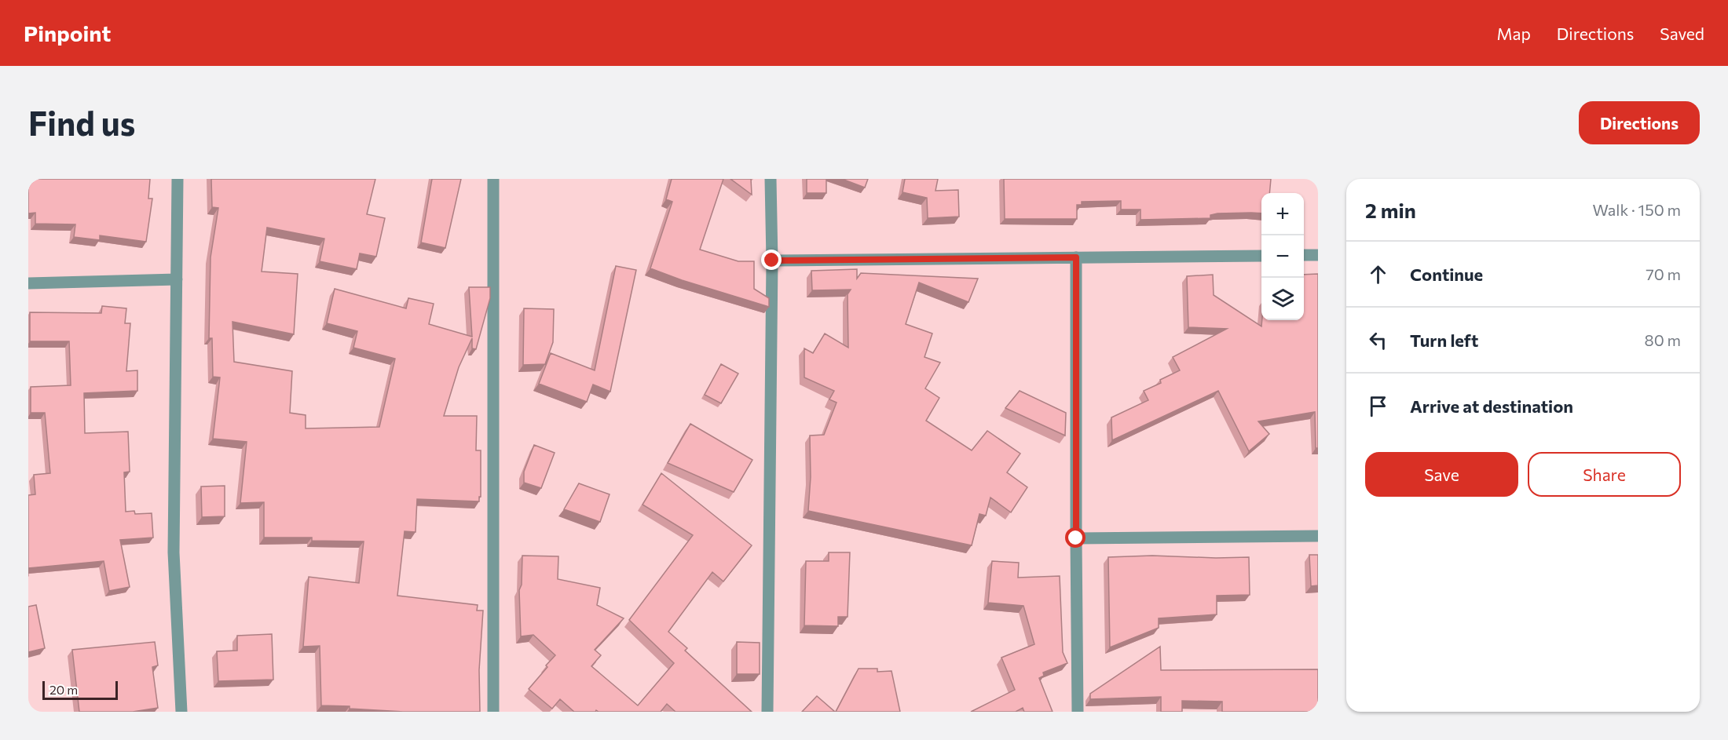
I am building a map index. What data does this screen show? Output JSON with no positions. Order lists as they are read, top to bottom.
{
  "scale_bar": "20 m",
  "page": {
    "header": "Pinpoint",
    "nav": ["Map", "Directions", "Saved"],
    "buttons": [
      "Directions",
      ["Save", "Share"]
    ],
    "title": "Find us",
    "heading": ["2 min", "Walk · 150 m"],
    "map_buttons": ["+", "−"],
    "list": [
      ["Continue", "70 m"],
      ["Turn left", "80 m"],
      "Arrive at destination"
    ],
    "scale": "20 m"
  }
}
